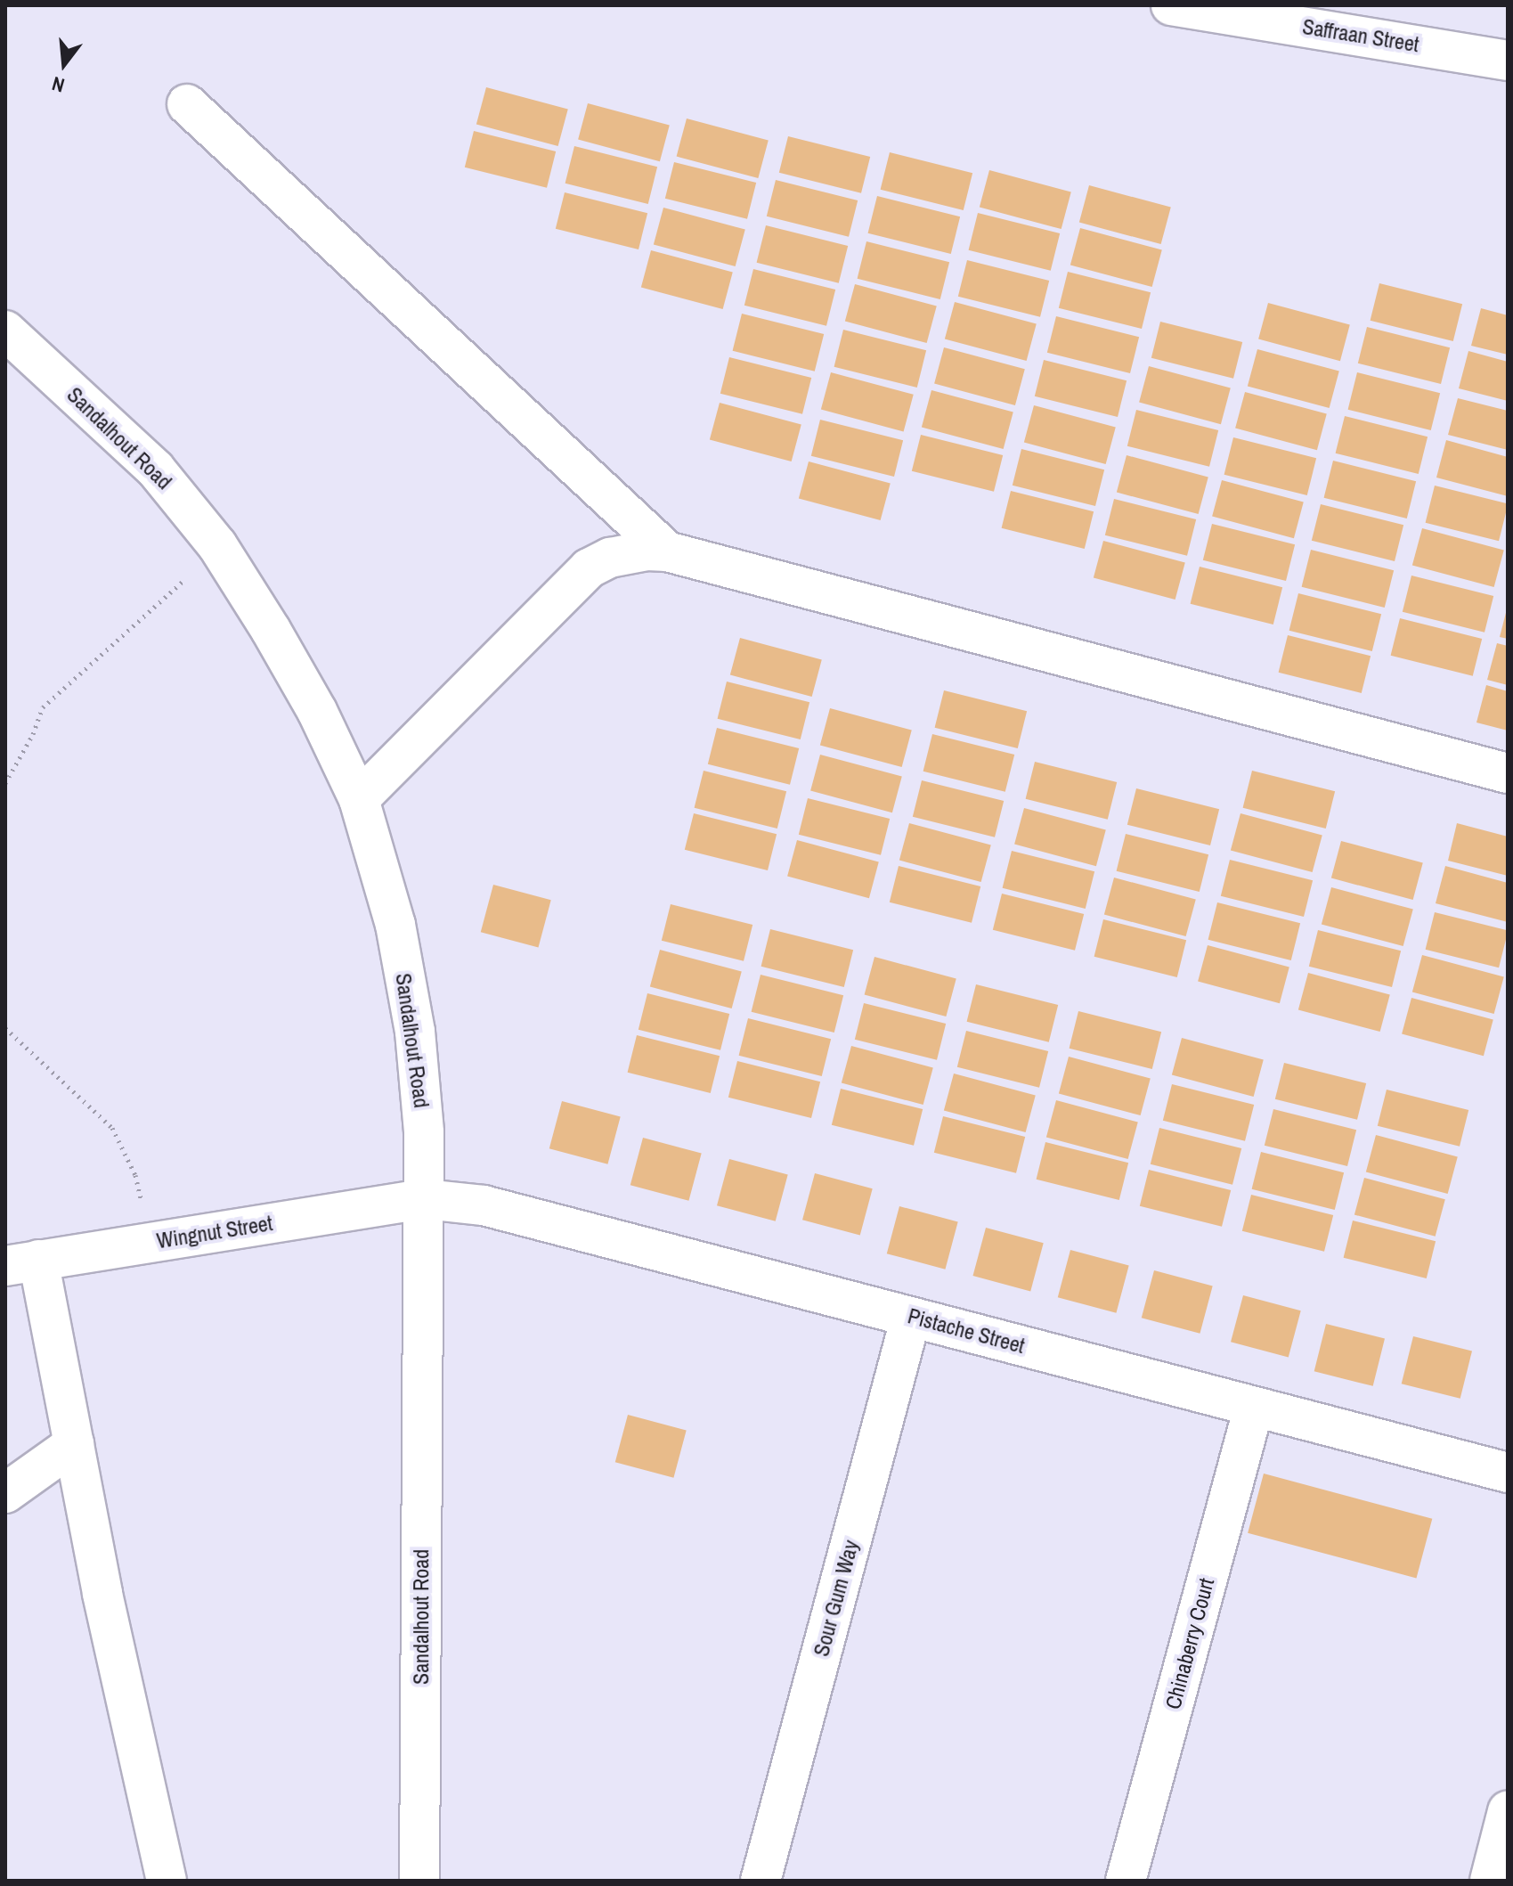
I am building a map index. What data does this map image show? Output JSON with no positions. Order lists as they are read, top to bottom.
{
  "streets": {
    "street": [
      "Saffraan Street",
      "Sandalhout Road",
      "Wingnut Street",
      "Pistache Street",
      "Sour Gum Way",
      "Chinaberry Court"
    ]
  },
  "crossings": [
    ["Sandalhout Road", "Wingnut Street"],
    ["Sandalhout Road", "Pistache Street"],
    ["Wingnut Street", "Pistache Street"],
    ["Pistache Street", "Sour Gum Way"],
    ["Pistache Street", "Chinaberry Court"]
  ],
  "north": "bottom"
}
